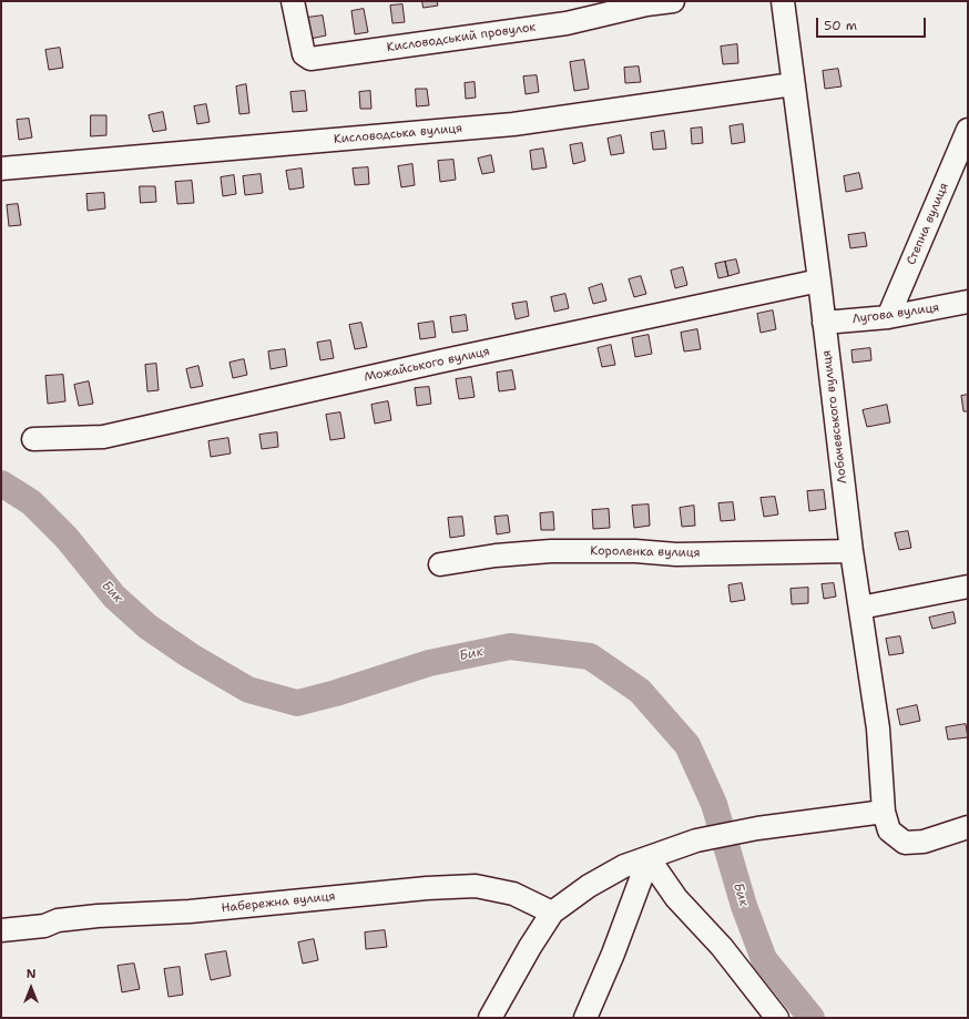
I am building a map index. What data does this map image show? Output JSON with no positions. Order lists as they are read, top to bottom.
{
  "streets": {
    "street": [
      "Кисловодський провулок",
      "Кисловодська вулиця",
      "Степна вулиця",
      "Лугова вулиця",
      "Можайського вулиця",
      "Лобачевського вулиця",
      "Короленка вулиця",
      "Набережна вулиця"
    ]
  },
  "crossings": [
    ["Кисловодська вулиця", "Лобачевського вулиця"],
    ["Степна вулиця", "Лугова вулиця"],
    ["Лугова вулиця", "Лобачевського вулиця"],
    ["Можайського вулиця", "Лобачевського вулиця"],
    ["Лобачевського вулиця", "Короленка вулиця"]
  ],
  "water": ["Бик"],
  "scale_bar": "50 m",
  "north": "top"
}
